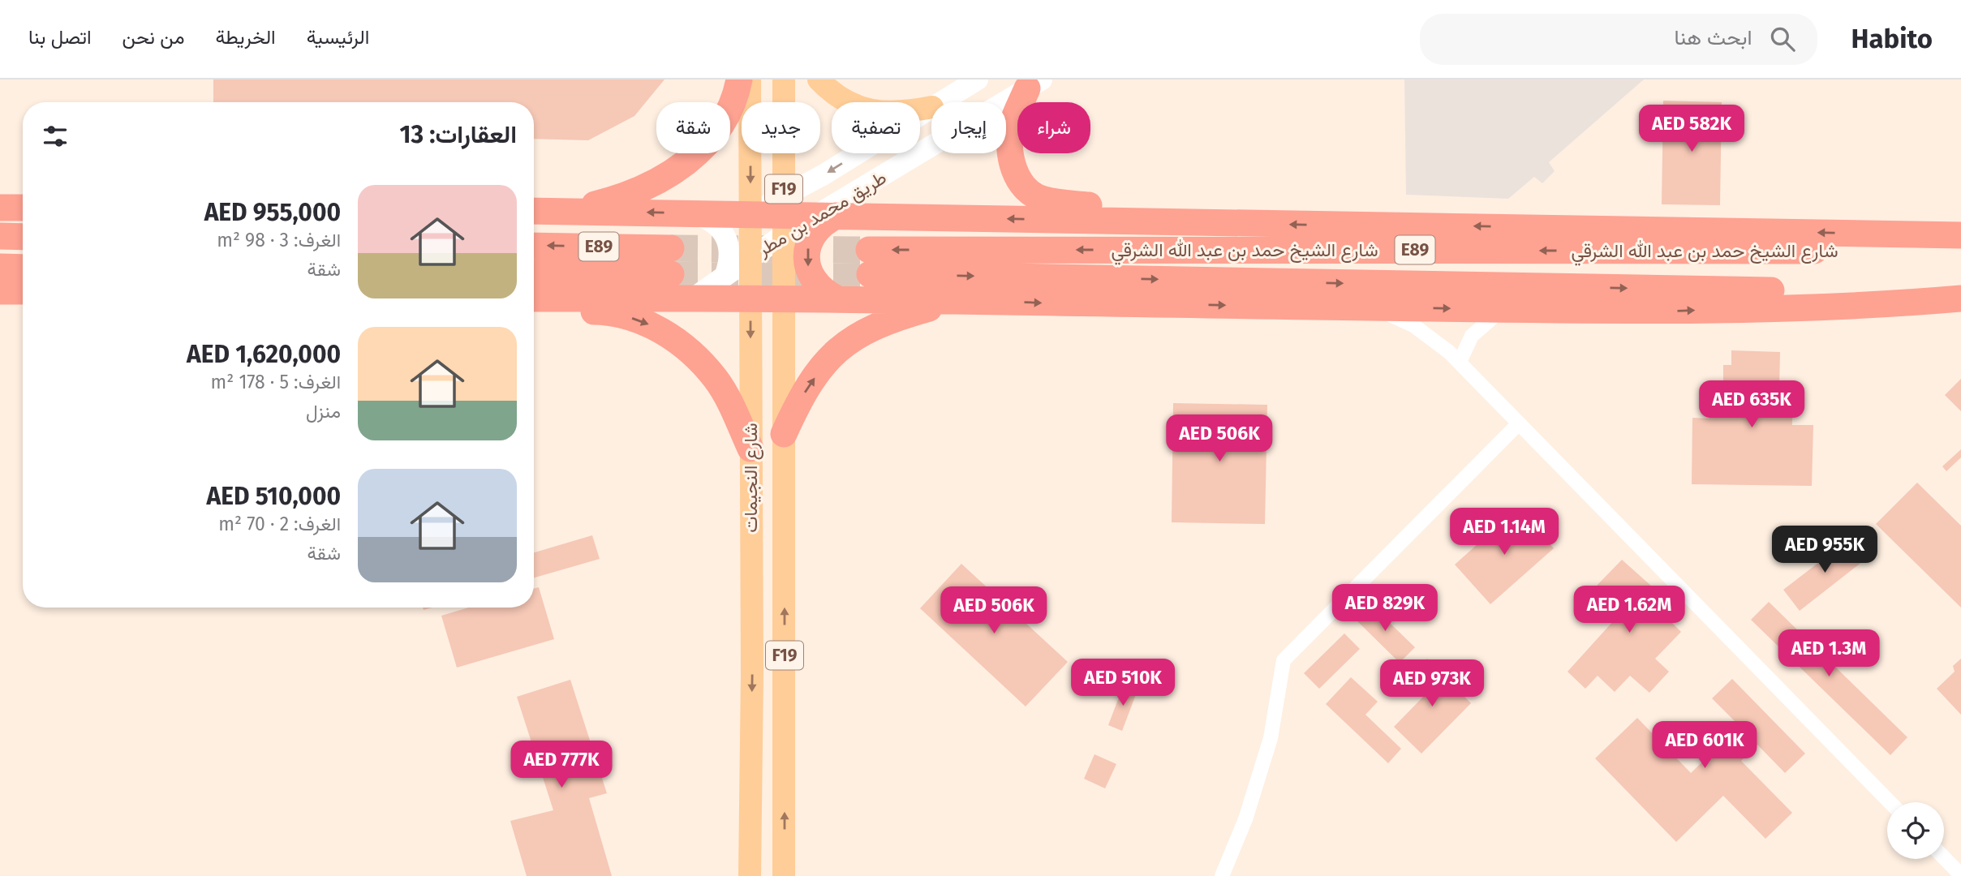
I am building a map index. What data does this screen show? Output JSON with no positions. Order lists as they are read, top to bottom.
{
  "streets": {
    "highway": ["E89", "شارع الشيخ حمد بن عبد الله الشرقي"],
    "main road": ["F19", "شارع النجيمات"],
    "street": ["طريق محمد بن مطر"]
  },
  "crossings": [
    ["طريق محمد بن مطر", "شارع النجيمات"]
  ],
  "page": {
    "header": "Habito",
    "search": "ابحث هنا",
    "nav": [
      "الرئيسية",
      "الخريطة",
      "من نحن",
      "اتصل بنا"
    ],
    "chip": [
      "شراء",
      "إيجار",
      "تصفية",
      "جديد",
      "شقة"
    ],
    "heading": "العقارات: 13",
    "price": [
      "AED 582K",
      "AED 635K",
      "AED 506K",
      "AED 1.14M",
      "AED 955K",
      "AED 829K",
      "AED 1.62M",
      "AED 506K",
      "AED 1.3M",
      "AED 510K",
      "AED 973K",
      "AED 601K",
      "AED 777K"
    ],
    "list": [
      {
        "name": "AED 955,000",
        "note": "الغرف: 3 · 98 m² · شقة"
      },
      {
        "name": "AED 1,620,000",
        "note": "الغرف: 5 · 178 m² · منزل"
      },
      {
        "name": "AED 510,000",
        "note": "الغرف: 2 · 70 m² · شقة"
      }
    ]
  }
}
